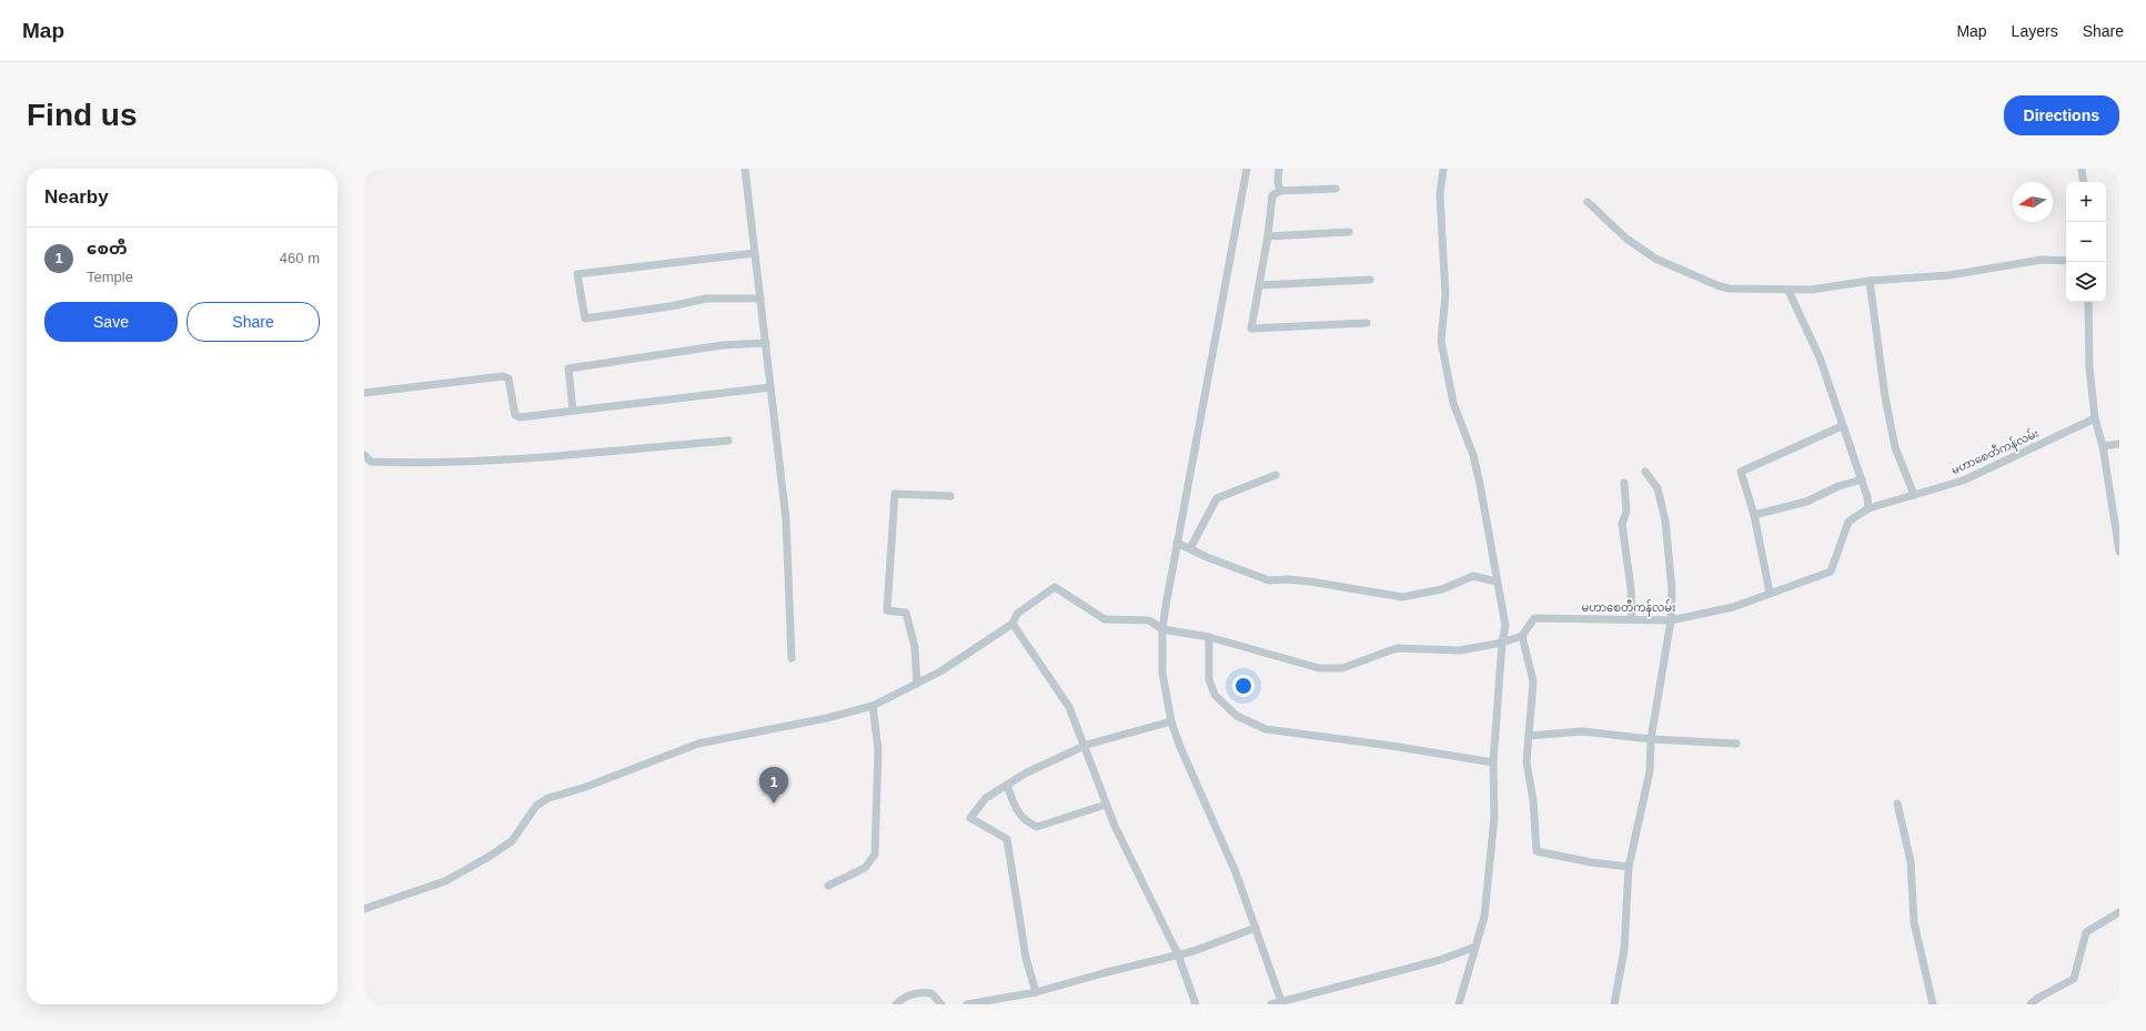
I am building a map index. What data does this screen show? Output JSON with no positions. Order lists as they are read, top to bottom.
{
  "streets": {
    "street": ["မဟာစေတီကန်လမ်း"]
  },
  "north": "left",
  "page": {
    "header": "Map",
    "nav": ["Map", "Layers", "Share"],
    "buttons": [
      "Directions",
      ["Save", "Share"]
    ],
    "title": "Find us",
    "heading": "Nearby",
    "map_buttons": ["+", "−"],
    "list": [
      {
        "mark": "1",
        "name": "စေတီ",
        "note": "Temple",
        "value": "460 m"
      }
    ],
    "pins": "1"
  }
}
